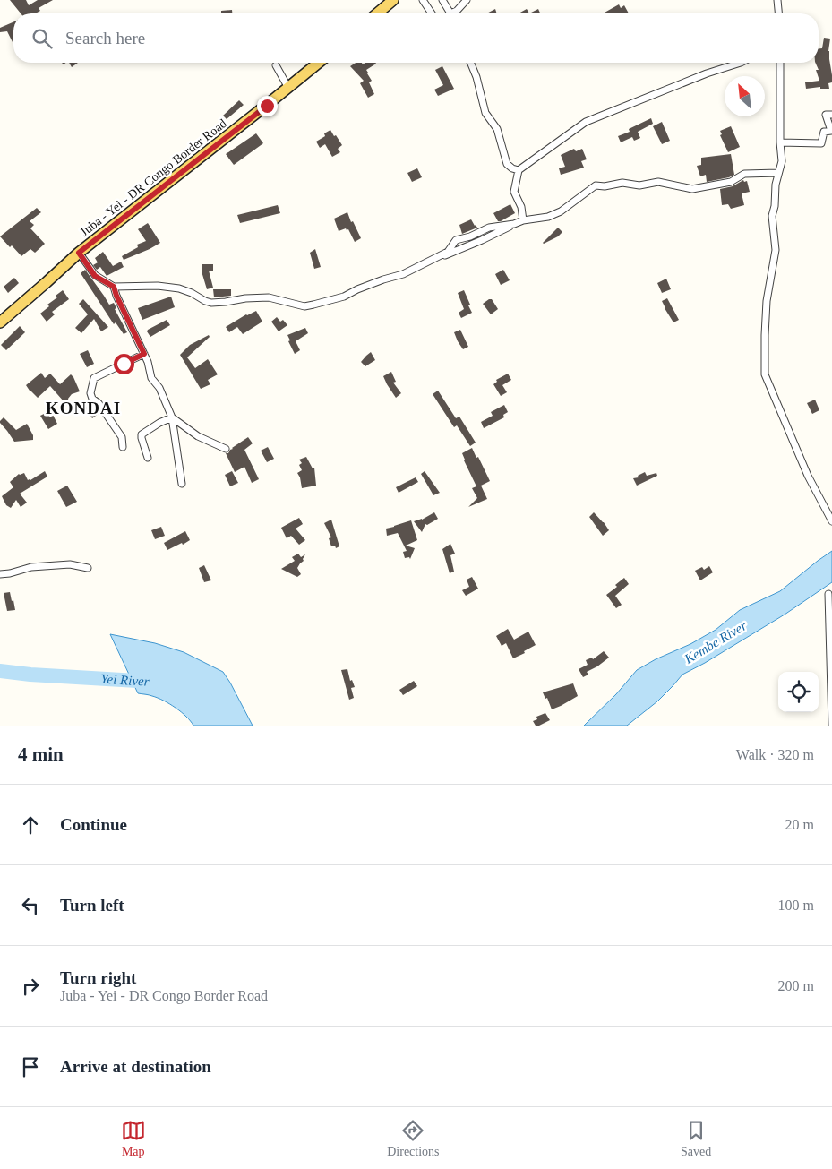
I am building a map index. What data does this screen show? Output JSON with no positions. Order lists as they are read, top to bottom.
{
  "streets": {
    "main road": ["Juba - Yei - DR Congo Border Road"]
  },
  "districts": ["KONDAI"],
  "water": ["Kembe River", "Yei River"],
  "north": "top left",
  "page": {
    "search": "Search here",
    "heading": ["4 min", "Walk · 320 m"],
    "list": [
      ["Continue", "20 m"],
      ["Turn left", "100 m"],
      ["Turn right", "Juba - Yei - DR Congo Border Road", "200 m"],
      "Arrive at destination"
    ],
    "nav": ["Map", "Directions", "Saved"]
  }
}
